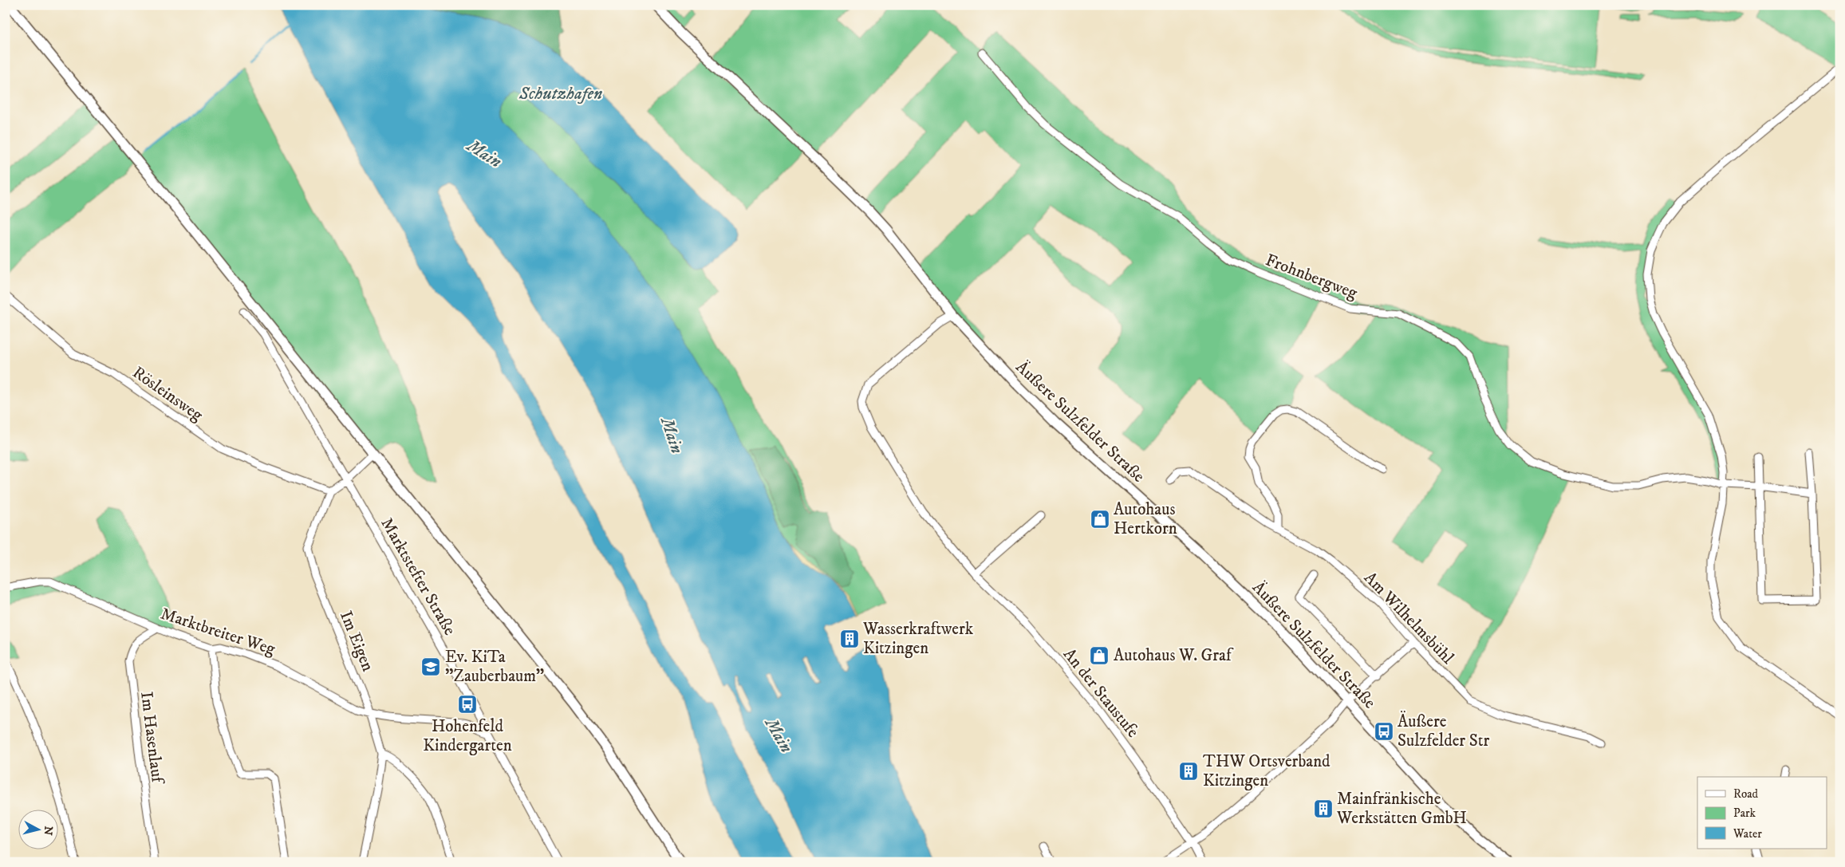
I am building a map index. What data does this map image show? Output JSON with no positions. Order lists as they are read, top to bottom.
{
  "streets": {
    "main road": ["Äußere Sulzfelder Straße"],
    "street": [
      "Frohnbergweg",
      "Rösleinsweg",
      "Marktstefter Straße",
      "Am Wilhelmsbühl",
      "Marktbreiter Weg",
      "Im Eigen",
      "An der Staustufe",
      "Im Hasenlauf"
    ]
  },
  "crossings": [
    ["Rösleinsweg", "Im Eigen"],
    ["Äußere Sulzfelder Straße", "An der Staustufe"],
    ["Marktstefter Straße", "Marktbreiter Weg"],
    ["Marktbreiter Weg", "Im Eigen"],
    ["Marktbreiter Weg", "Im Hasenlauf"]
  ],
  "water": ["Schutzhafen", "Main"],
  "places": {
    "shop": ["Autohaus Hertkorn", "Autohaus W. Graf"],
    "building": ["Wasserkraftwerk Kitzingen", "THW Ortsverband Kitzingen", "Mainfränkische Werkstätten GmbH"],
    "school or university": ["Ev. KiTa \"Zauberbaum\""],
    "bus stop": ["Hohenfeld Kindergarten", "Äußere Sulzfelder Str"]
  },
  "legend": ["Road", "Park", "Water"],
  "north": "right"
}
